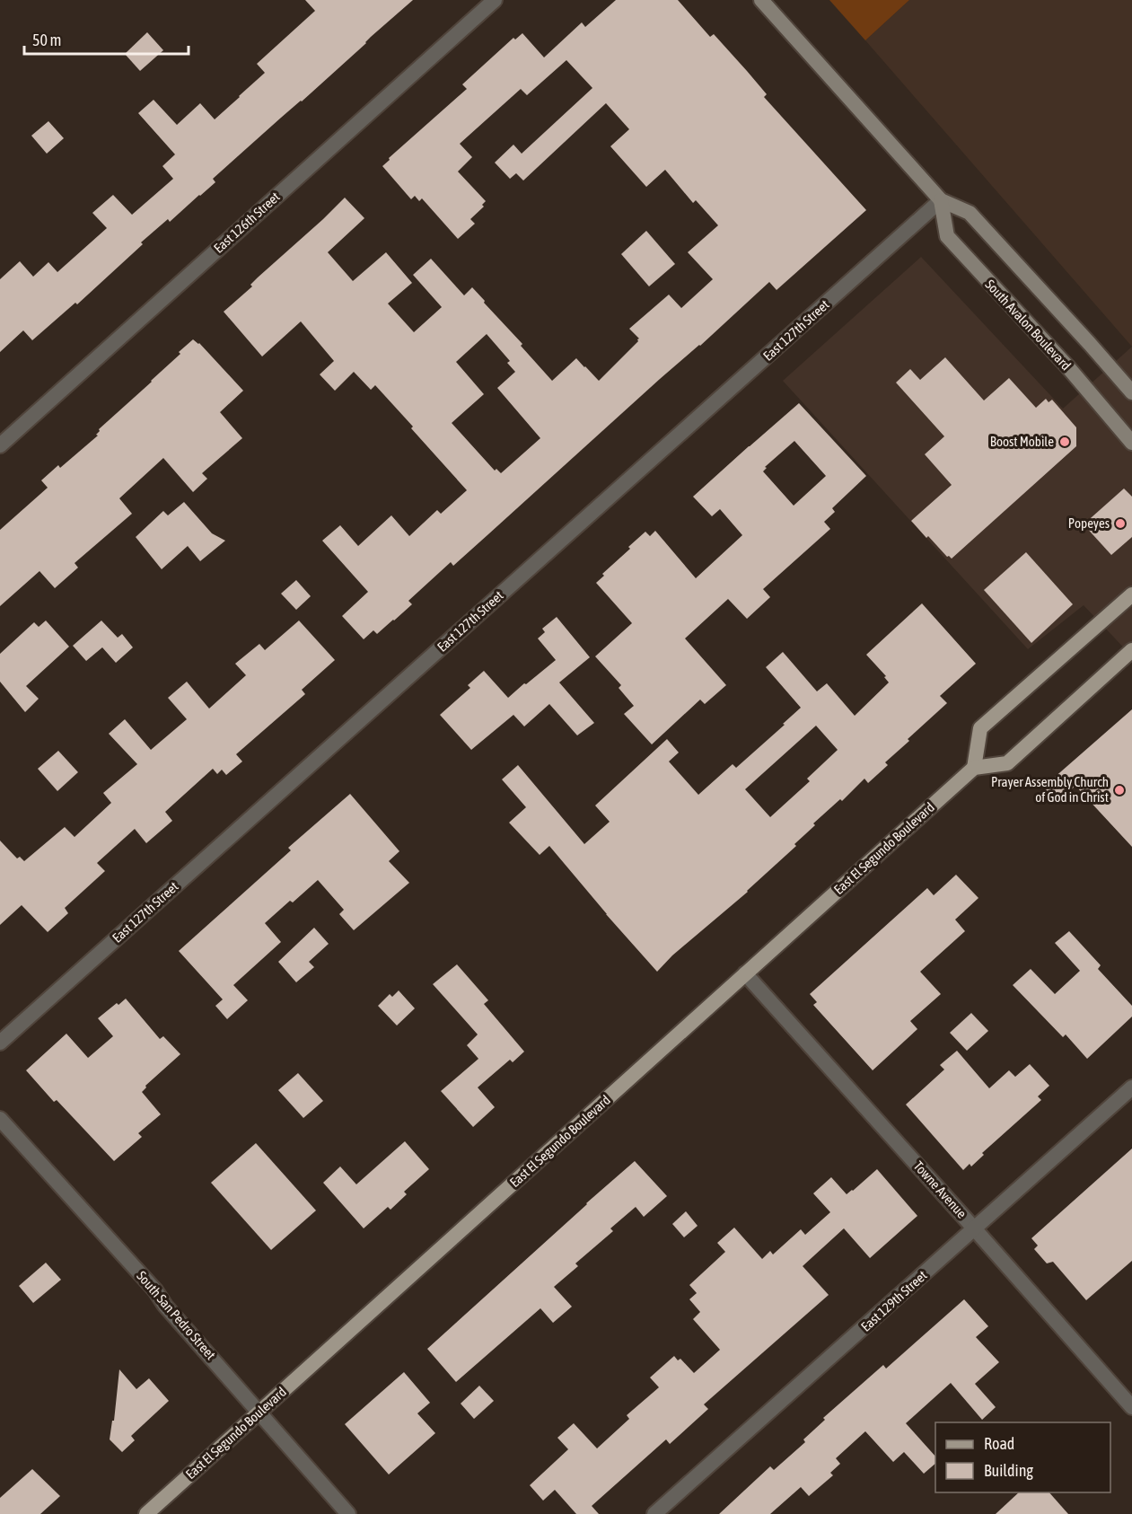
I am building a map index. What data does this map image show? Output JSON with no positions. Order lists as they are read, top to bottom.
{
  "streets": {
    "main road": ["South Avalon Boulevard", "East El Segundo Boulevard"],
    "street": [
      "East 126th Street",
      "East 127th Street",
      "Towne Avenue",
      "East 129th Street",
      "South San Pedro Street"
    ]
  },
  "crossings": [
    ["South Avalon Boulevard", "East 127th Street"],
    ["East El Segundo Boulevard", "Towne Avenue"],
    ["East El Segundo Boulevard", "South San Pedro Street"],
    ["Towne Avenue", "East 129th Street"]
  ],
  "places": ["Boost Mobile", "Popeyes", "Prayer Assembly Church of God in Christ"],
  "legend": ["Road", "Building"],
  "scale_bar": "50 m"
}
